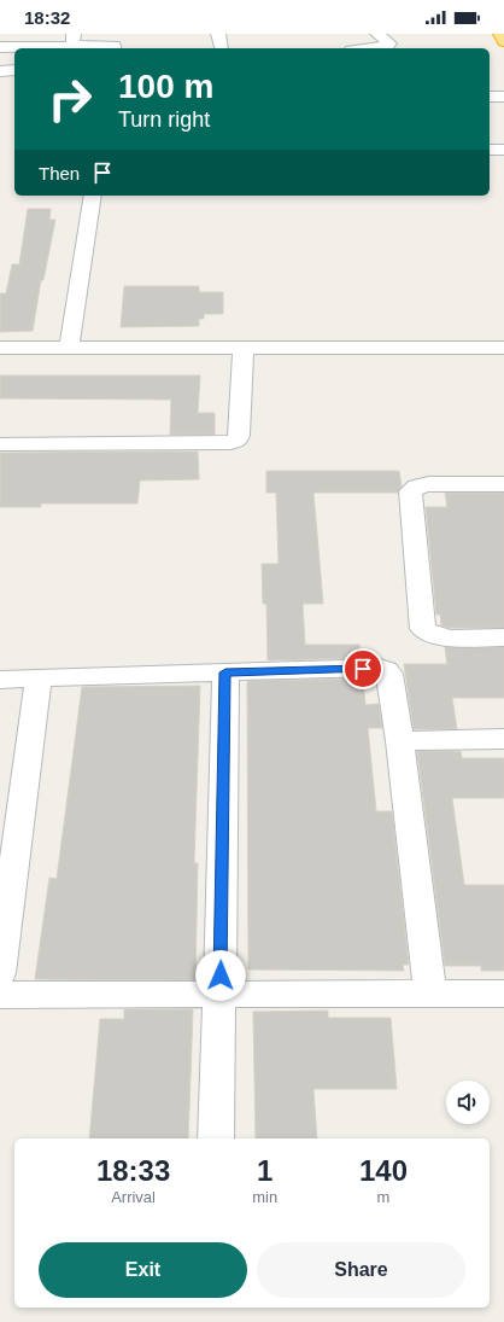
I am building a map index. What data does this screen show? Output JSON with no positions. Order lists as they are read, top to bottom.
{
  "page": {
    "status": "18:32",
    "turn": ["100 m", "Turn right"],
    "then": "Then",
    "eta": [
      "18:33",
      "Arrival",
      "1",
      "min",
      "140",
      "m"
    ],
    "buttons": ["Exit", "Share"]
  }
}
